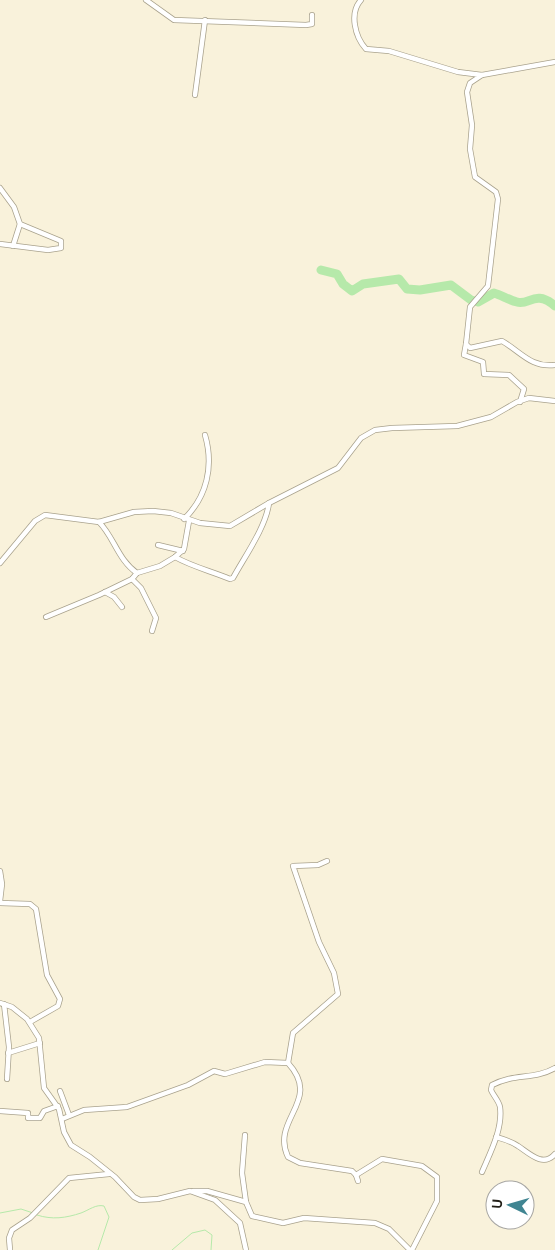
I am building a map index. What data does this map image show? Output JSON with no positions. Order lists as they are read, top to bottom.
{
  "north": "left"
}
